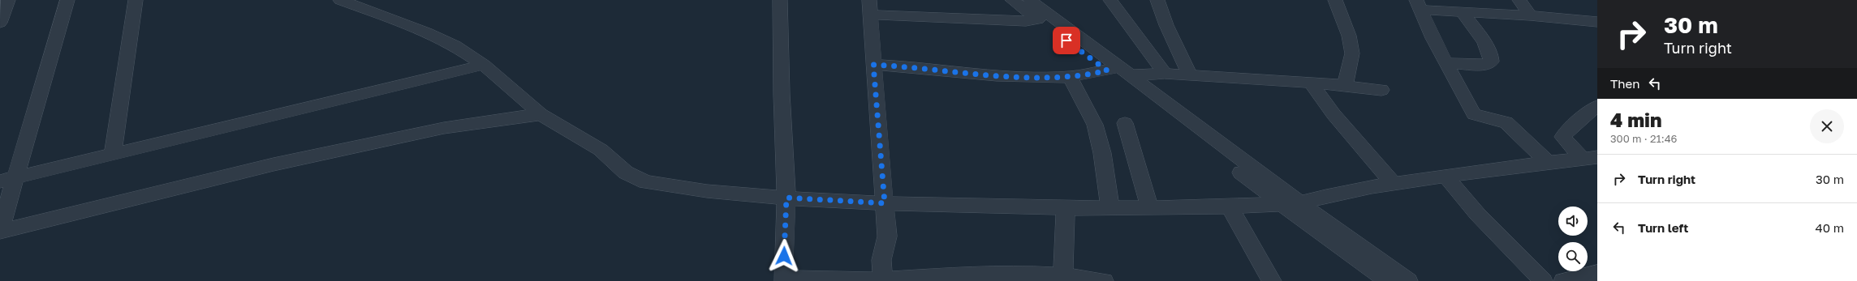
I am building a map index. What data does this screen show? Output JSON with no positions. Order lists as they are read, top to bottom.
{
  "page": {
    "turn": ["30 m", "Turn right"],
    "then": "Then",
    "heading": ["4 min", "300 m · 21:46"],
    "list": [
      {
        "name": "Turn right",
        "value": "30 m"
      },
      {
        "name": "Turn left",
        "value": "40 m"
      }
    ]
  }
}
